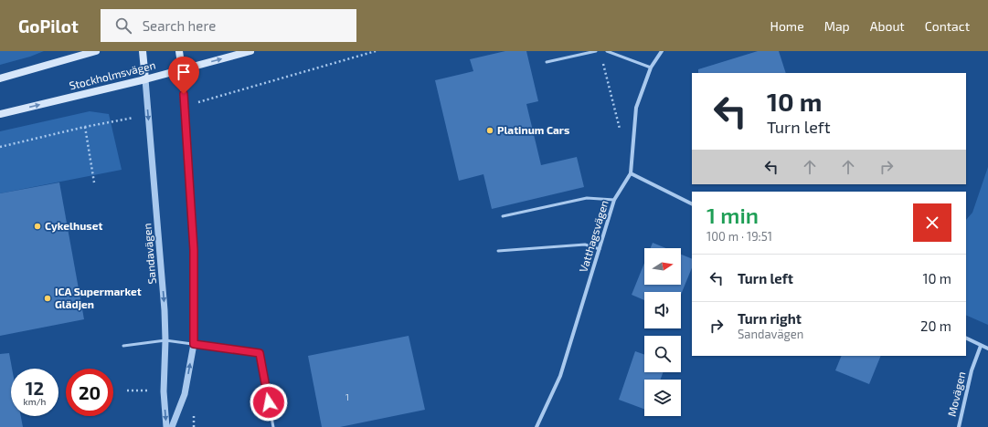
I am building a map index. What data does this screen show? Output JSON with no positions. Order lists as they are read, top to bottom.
{
  "streets": {
    "main road": ["Stockholmsvägen"],
    "street": ["Vatthagsvägen", "Sandavägen", "Movägen"]
  },
  "crossings": [
    ["Stockholmsvägen", "Sandavägen"]
  ],
  "places": ["Platinum Cars", "Cykelhuset", "ICA Supermarket Glädjen"],
  "house_numbers": ["1"],
  "north": "right",
  "page": {
    "header": "GoPilot",
    "search": "Search here",
    "nav": [
      "Home",
      "Map",
      "About",
      "Contact"
    ],
    "turn": ["10 m", "Turn left"],
    "heading": ["1 min", "100 m · 19:51"],
    "list": [
      {
        "name": "Turn left",
        "value": "10 m"
      },
      {
        "name": "Turn right",
        "note": "Sandavägen",
        "value": "20 m"
      }
    ],
    "speed": "12 km/h",
    "limit": "20"
  }
}
